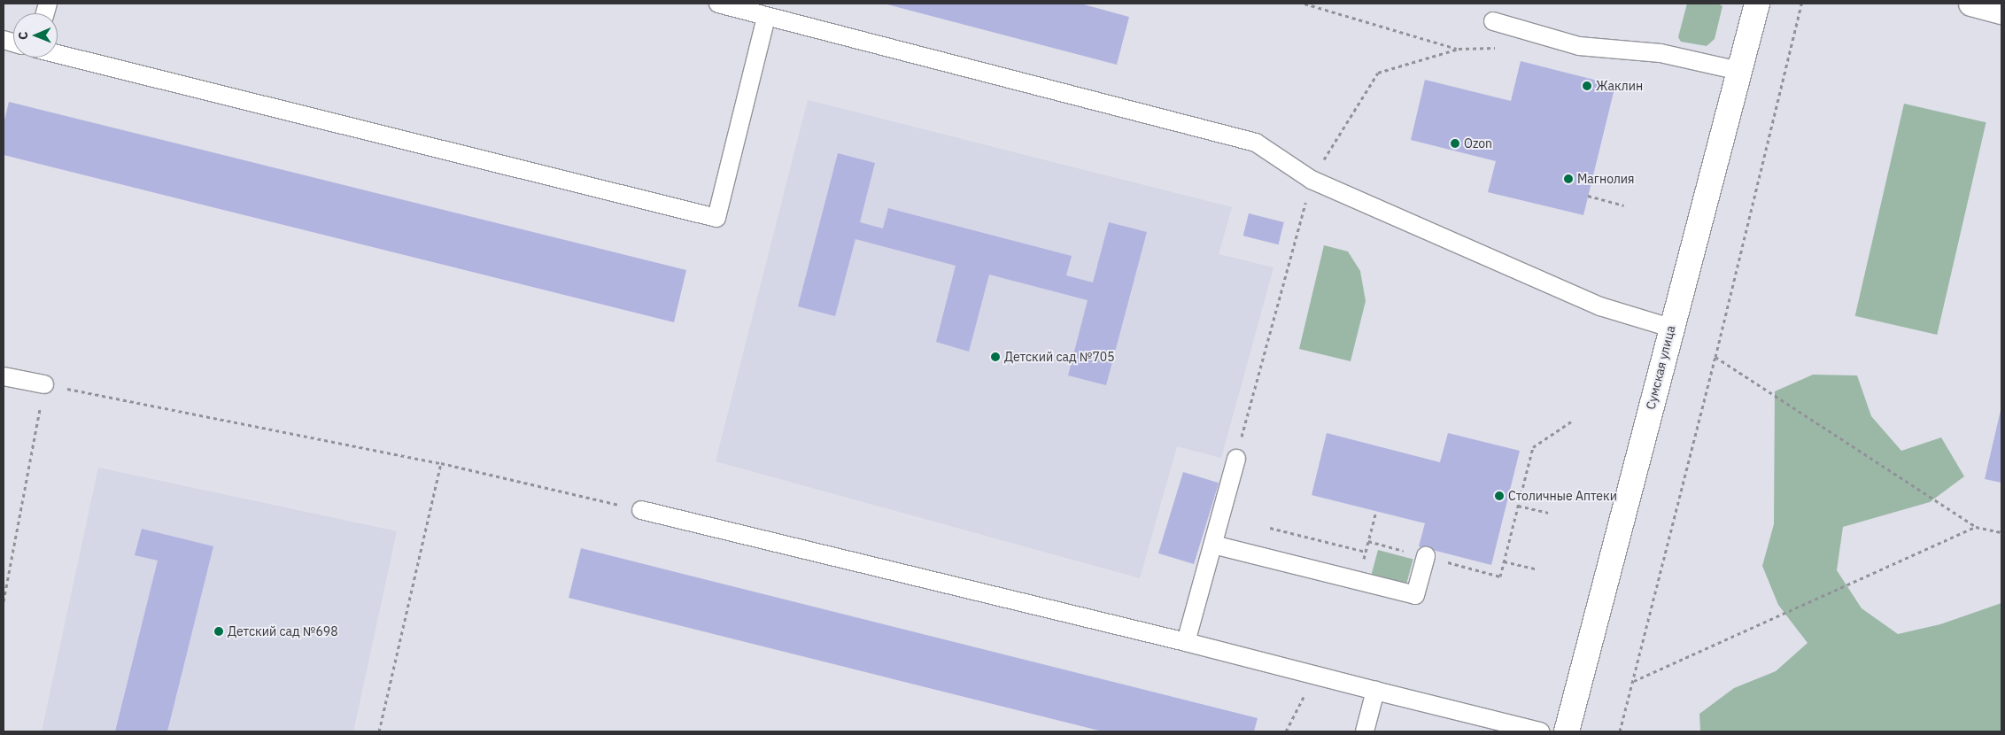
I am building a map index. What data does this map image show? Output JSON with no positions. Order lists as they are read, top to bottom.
{
  "streets": {
    "street": ["Сумская улица"]
  },
  "places": [
    "Жаклин",
    "Ozon",
    "Магнолия",
    "Детский сад №705",
    "Столичные Аптеки",
    "Детский сад №698"
  ],
  "north": "left"
}
